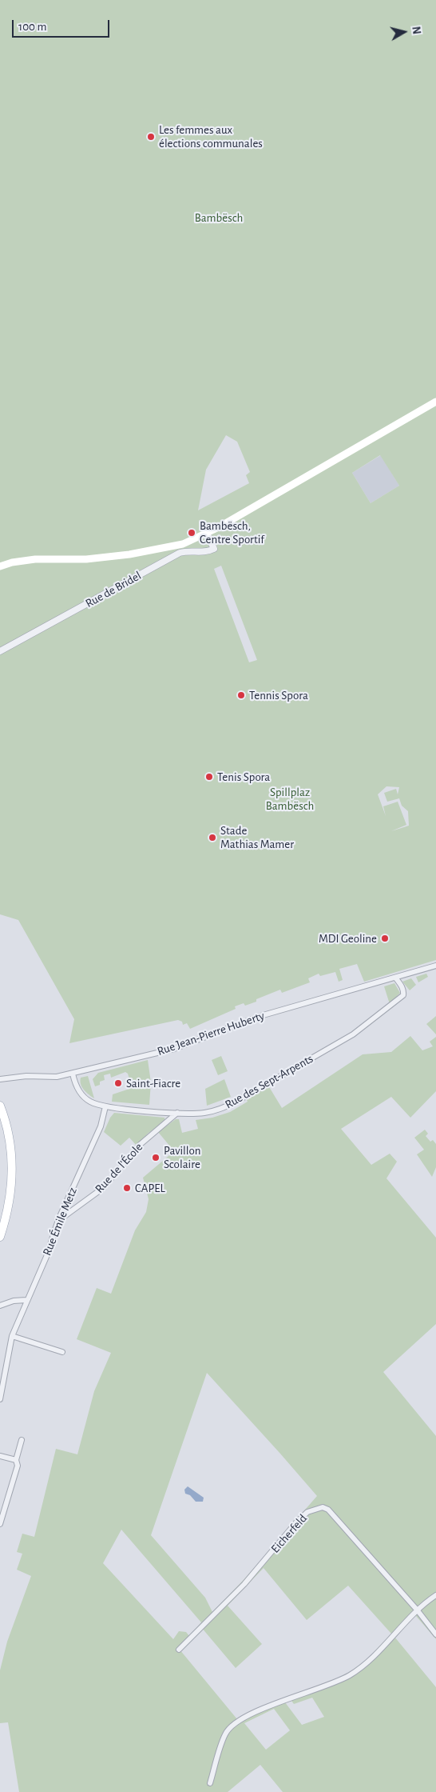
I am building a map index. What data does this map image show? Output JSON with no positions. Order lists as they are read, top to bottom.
{
  "streets": {
    "street": [
      "Rue de Bridel",
      "Rue Jean-Pierre Huberty",
      "Rue des Sept-Arpents",
      "Rue de l'École",
      "Rue Émile Metz",
      "Eicherfeld"
    ]
  },
  "crossings": [
    ["Rue Jean-Pierre Huberty", "Rue des Sept-Arpents"],
    ["Rue des Sept-Arpents", "Rue de l'École"],
    ["Rue des Sept-Arpents", "Rue Émile Metz"],
    ["Rue de l'École", "Rue Émile Metz"]
  ],
  "parks": ["Bambësch", "Spillplaz Bambësch"],
  "places": [
    "Les femmes aux élections communales",
    "Bambësch, Centre Sportif",
    "Tennis Spora",
    "Tenis Spora",
    "Stade Mathias Mamer",
    "MDI Geoline",
    "Saint-Fiacre",
    "Pavillon Scolaire",
    "CAPEL"
  ],
  "scale_bar": "100 m",
  "north": "right"
}
